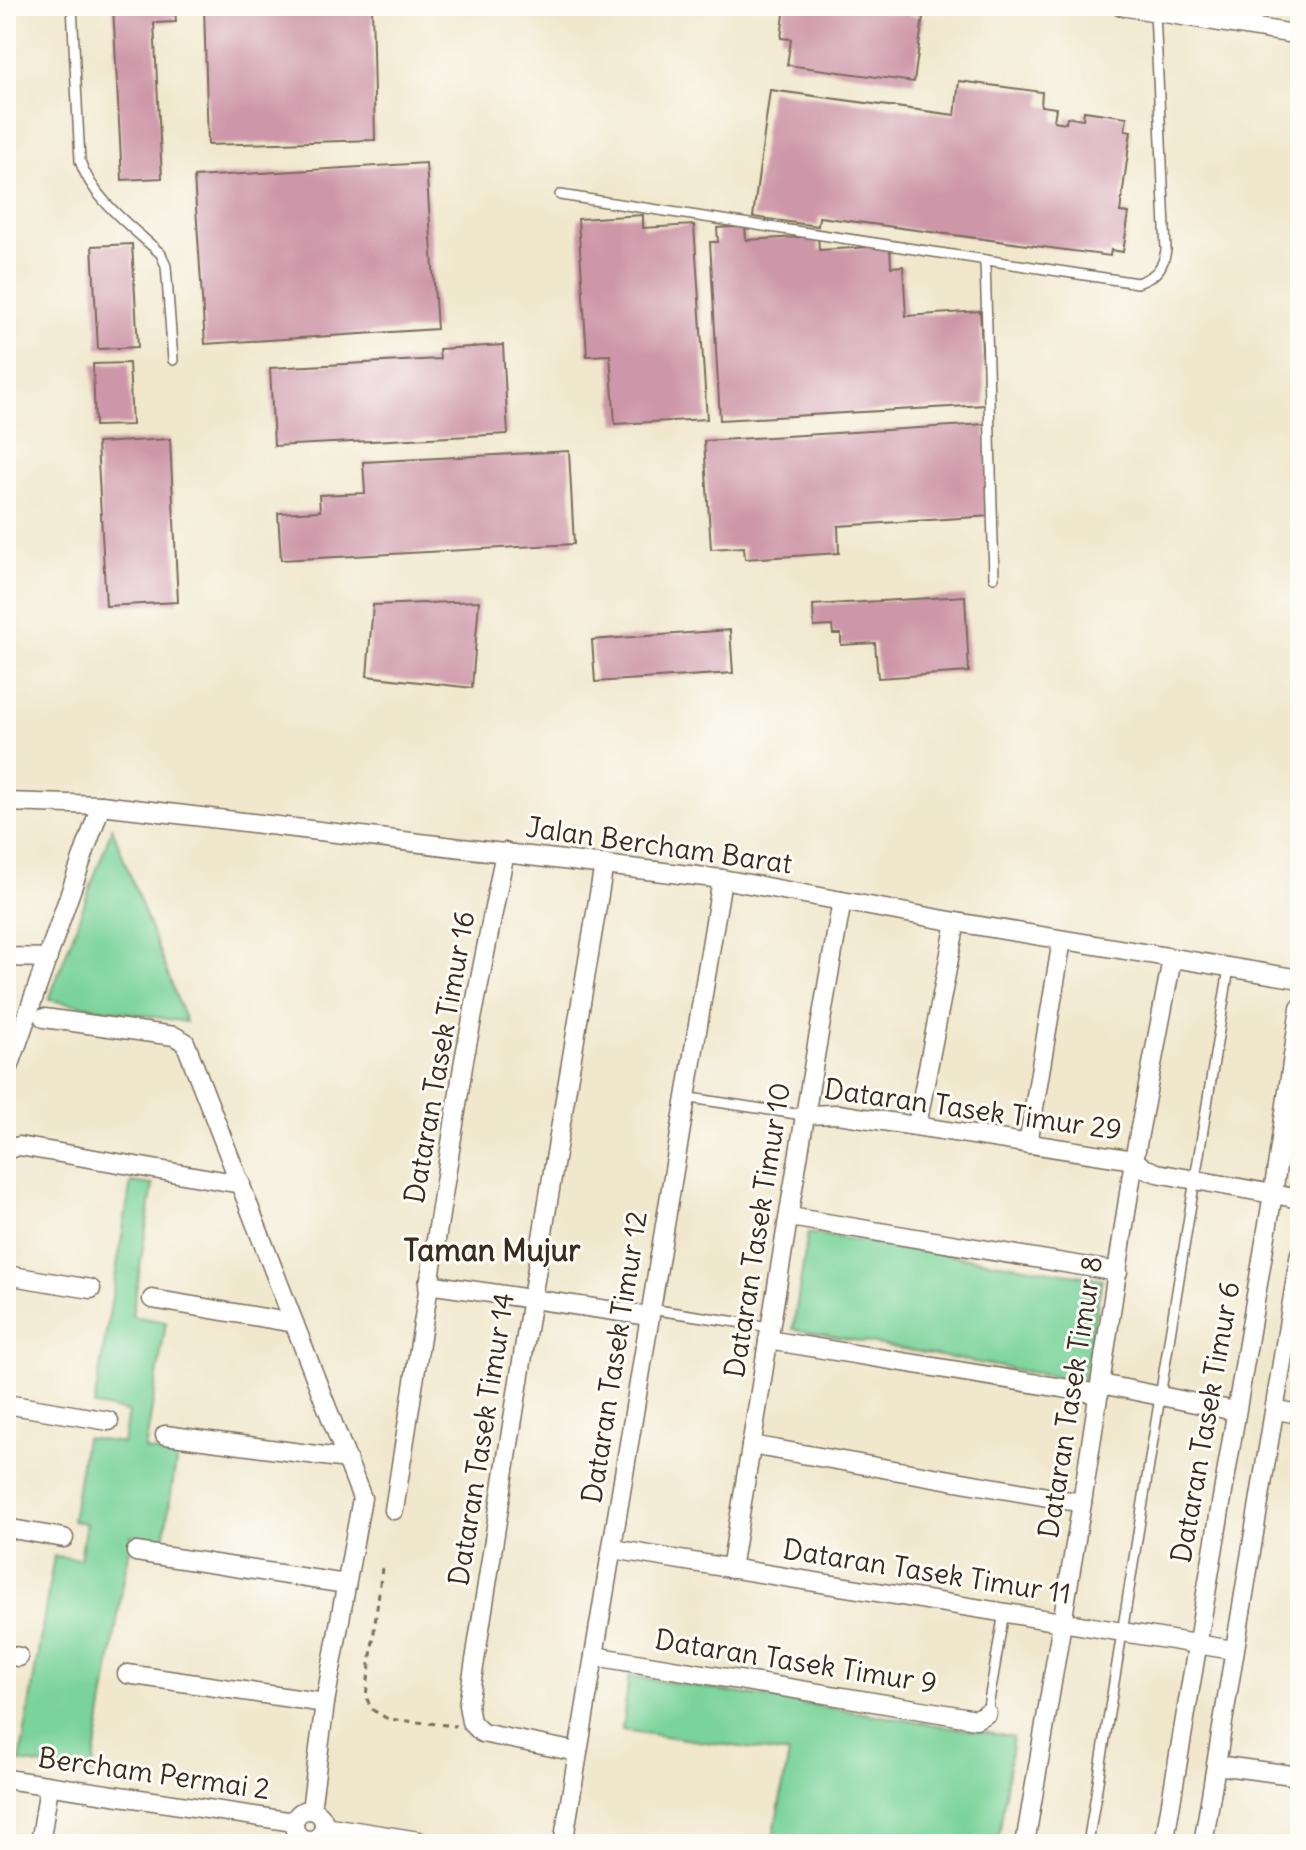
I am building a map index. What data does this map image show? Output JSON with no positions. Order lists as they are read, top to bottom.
{
  "streets": {
    "street": [
      "Jalan Bercham Barat",
      "Dataran Tasek Timur 16",
      "Dataran Tasek Timur 29",
      "Dataran Tasek Timur 10",
      "Dataran Tasek Timur 12",
      "Dataran Tasek Timur 8",
      "Dataran Tasek Timur 6",
      "Dataran Tasek Timur 14",
      "Dataran Tasek Timur 11",
      "Dataran Tasek Timur 9",
      "Bercham Permai 2"
    ]
  },
  "crossings": [
    ["Jalan Bercham Barat", "Dataran Tasek Timur 16"],
    ["Jalan Bercham Barat", "Dataran Tasek Timur 10"],
    ["Jalan Bercham Barat", "Dataran Tasek Timur 12"],
    ["Jalan Bercham Barat", "Dataran Tasek Timur 8"],
    ["Jalan Bercham Barat", "Dataran Tasek Timur 14"],
    ["Dataran Tasek Timur 29", "Dataran Tasek Timur 10"],
    ["Dataran Tasek Timur 29", "Dataran Tasek Timur 8"],
    ["Dataran Tasek Timur 29", "Dataran Tasek Timur 6"],
    ["Dataran Tasek Timur 10", "Dataran Tasek Timur 11"],
    ["Dataran Tasek Timur 12", "Dataran Tasek Timur 11"],
    ["Dataran Tasek Timur 12", "Dataran Tasek Timur 9"],
    ["Dataran Tasek Timur 8", "Dataran Tasek Timur 11"],
    ["Dataran Tasek Timur 6", "Dataran Tasek Timur 11"]
  ],
  "districts": ["Taman Mujur"]
}
